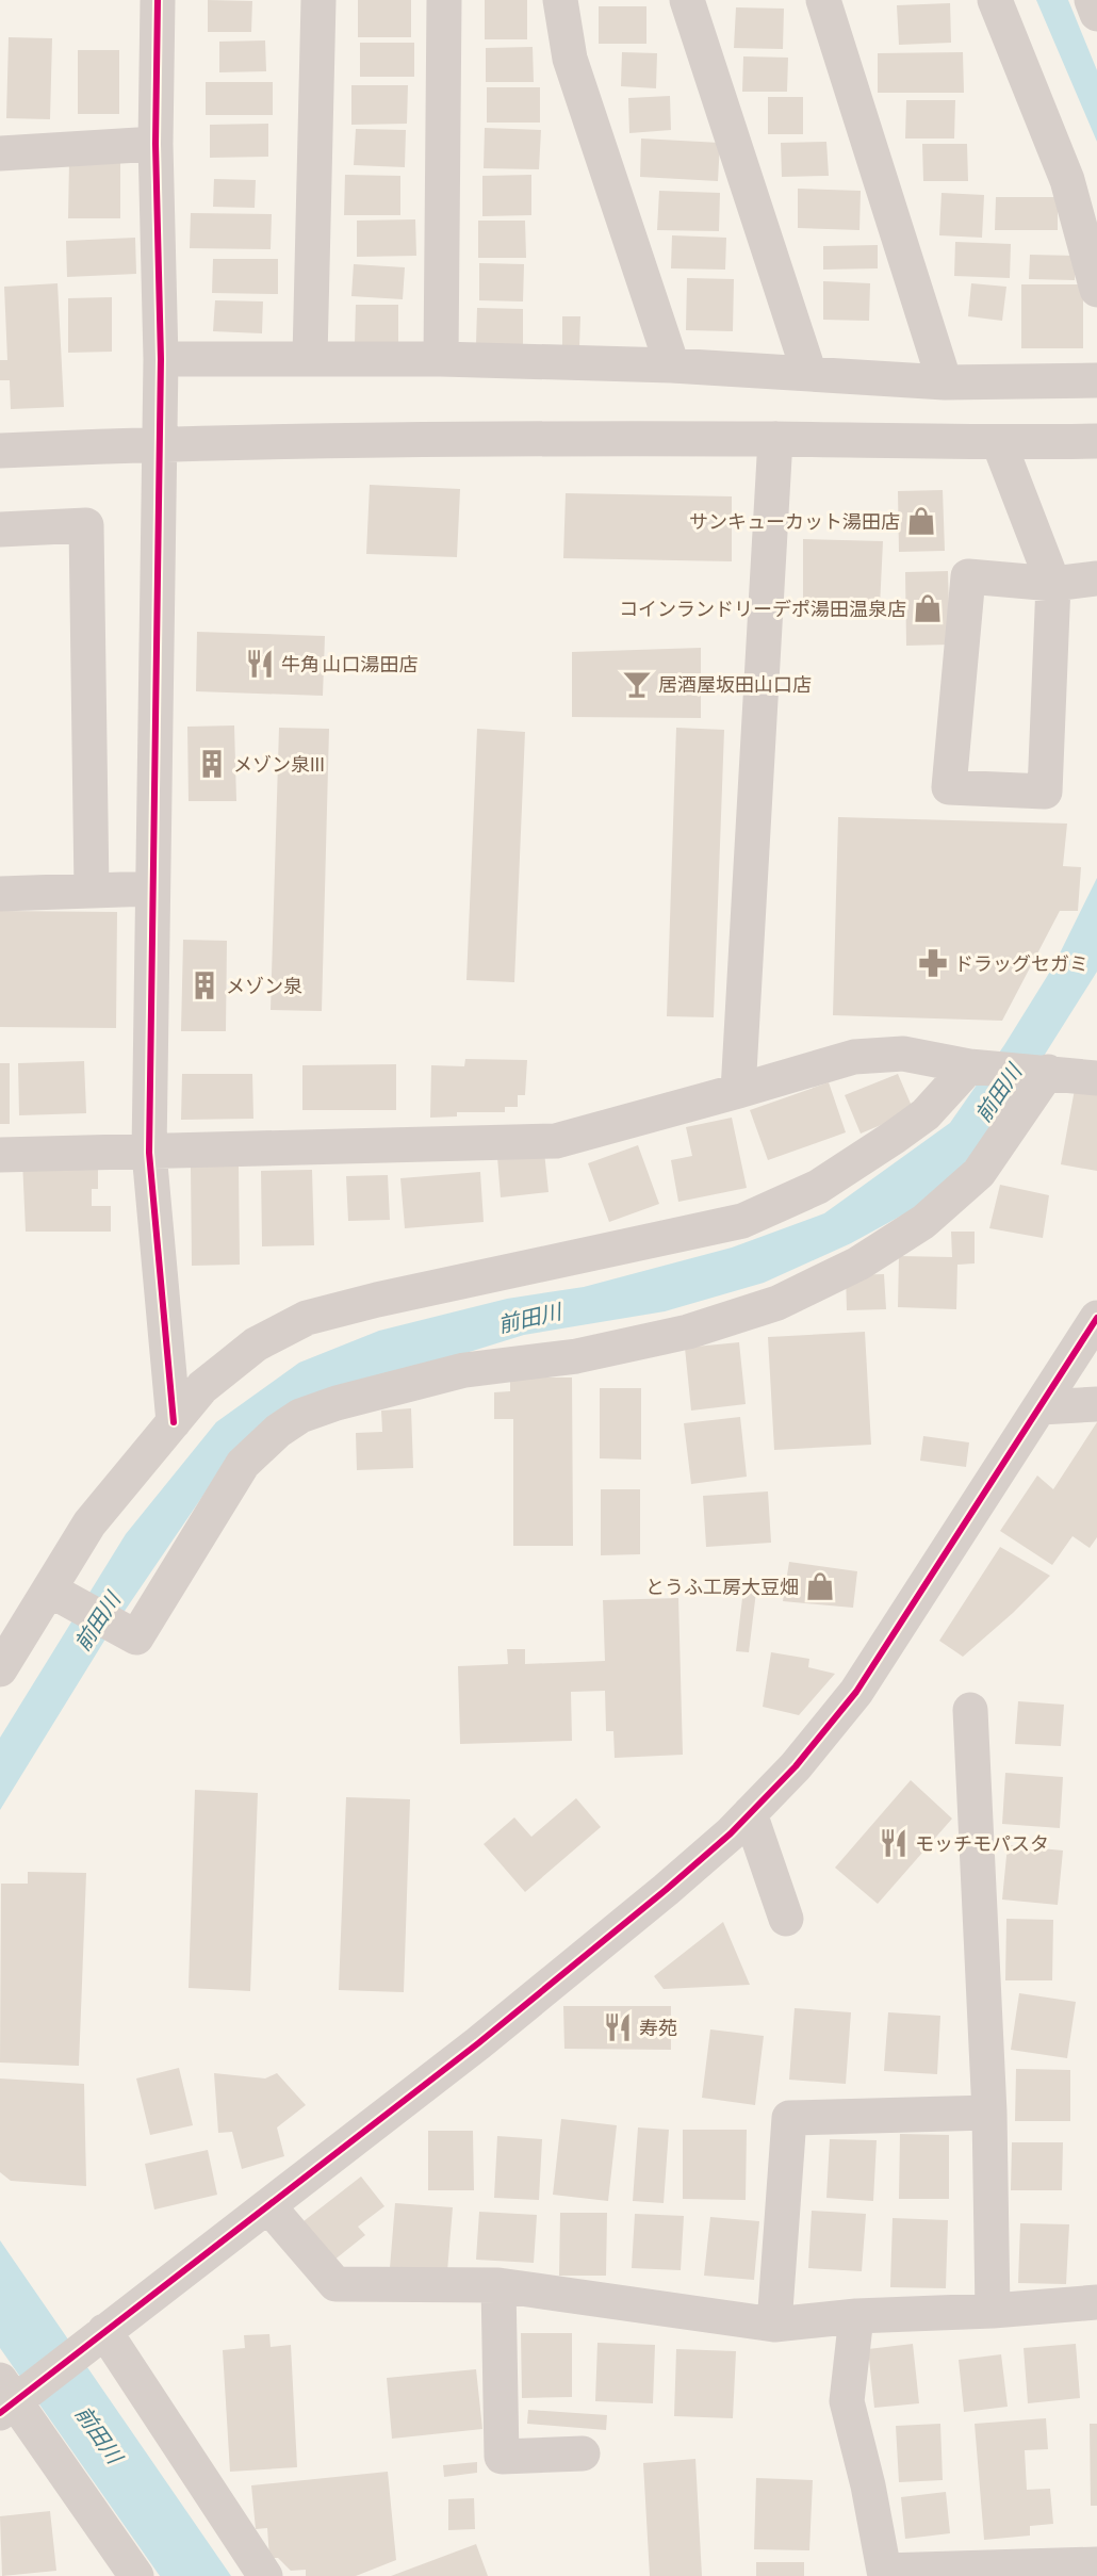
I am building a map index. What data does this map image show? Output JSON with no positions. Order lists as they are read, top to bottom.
{
  "water": ["前田川"],
  "places": {
    "shop": ["サンキューカット湯田店", "コインランドリーデポ湯田温泉店", "とうふ工房大豆畑"],
    "restaurant": ["牛角 山口湯田店", "モッチモパスタ", "寿苑"],
    "bar": ["居酒屋坂田山口店"],
    "building": ["メゾン泉III", "メゾン泉"],
    "pharmacy": ["ドラッグセガミ"]
  }
}
